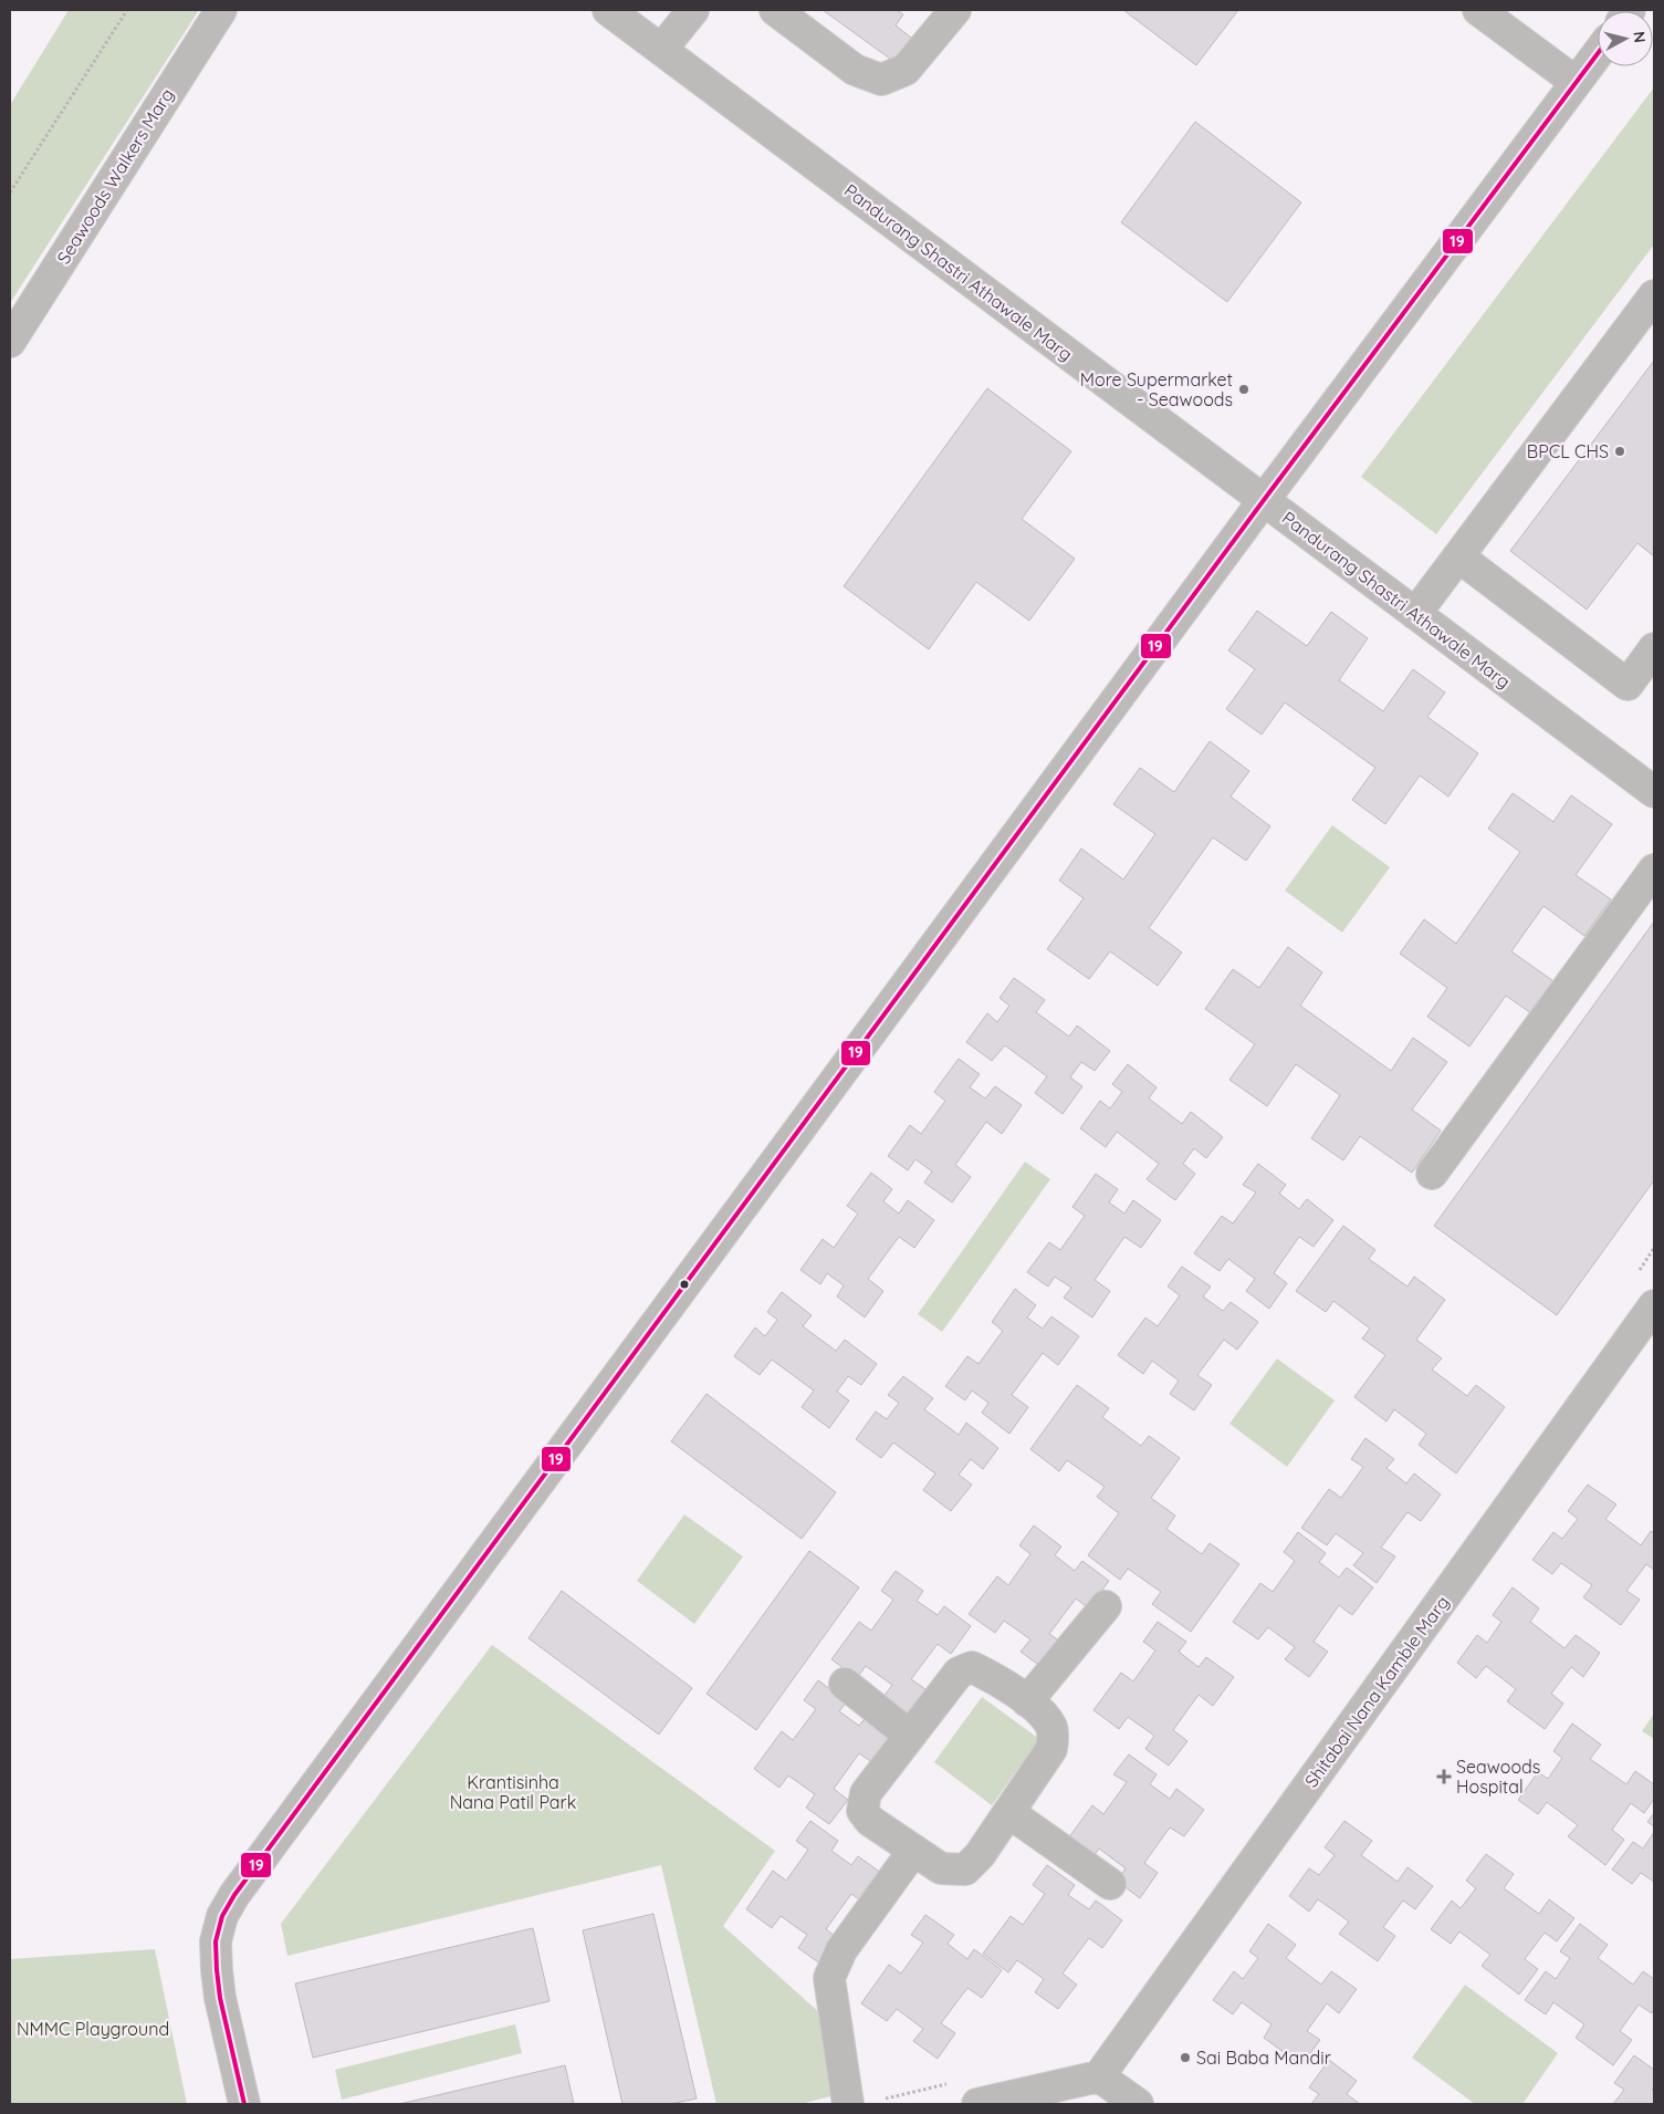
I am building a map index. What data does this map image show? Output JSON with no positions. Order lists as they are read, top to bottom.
{
  "streets": {
    "street": ["Seawoods Walkers Marg", "Pandurang Shastri Athawale Marg", "Shitabai Nana Kamble Marg"]
  },
  "parks": ["Krantisinha Nana Patil Park", "NMMC Playground"],
  "places": {
    "other": ["More Supermarket - Seawoods", "BPCL CHS", "Sai Baba Mandir"],
    "health": ["Seawoods Hospital"]
  },
  "lines": ["transit line 19"],
  "north": "right"
}
